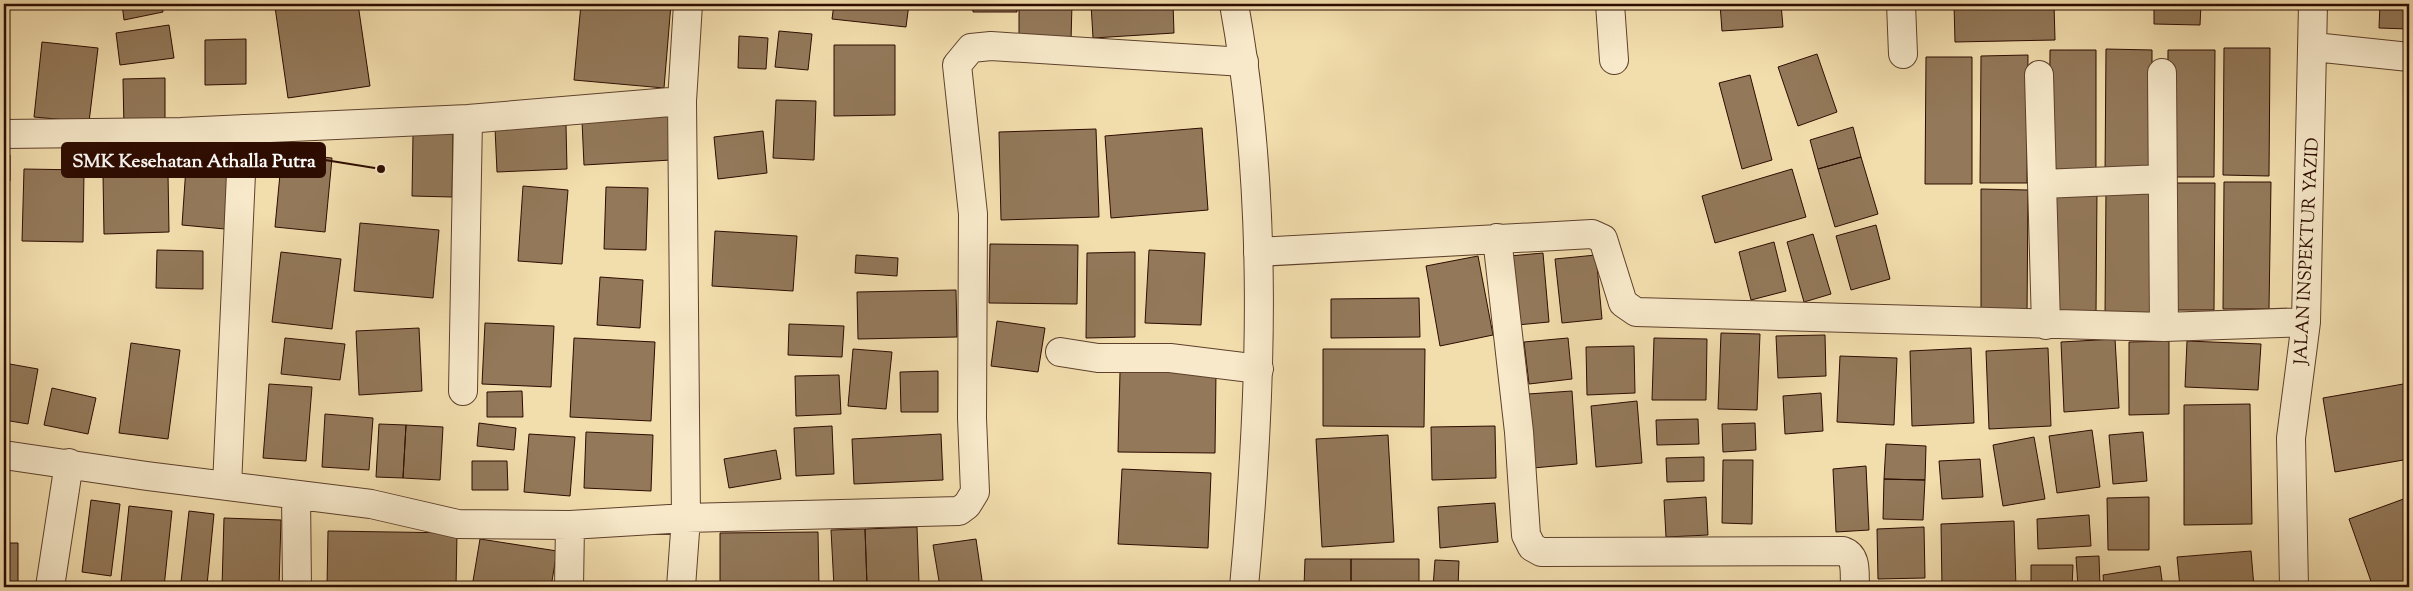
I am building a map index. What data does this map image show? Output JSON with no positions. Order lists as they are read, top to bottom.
{
  "streets": {
    "street": ["JALAN INSPEKTUR YAZID"]
  },
  "places": ["SMK Kesehatan Athalla Putra"]
}
